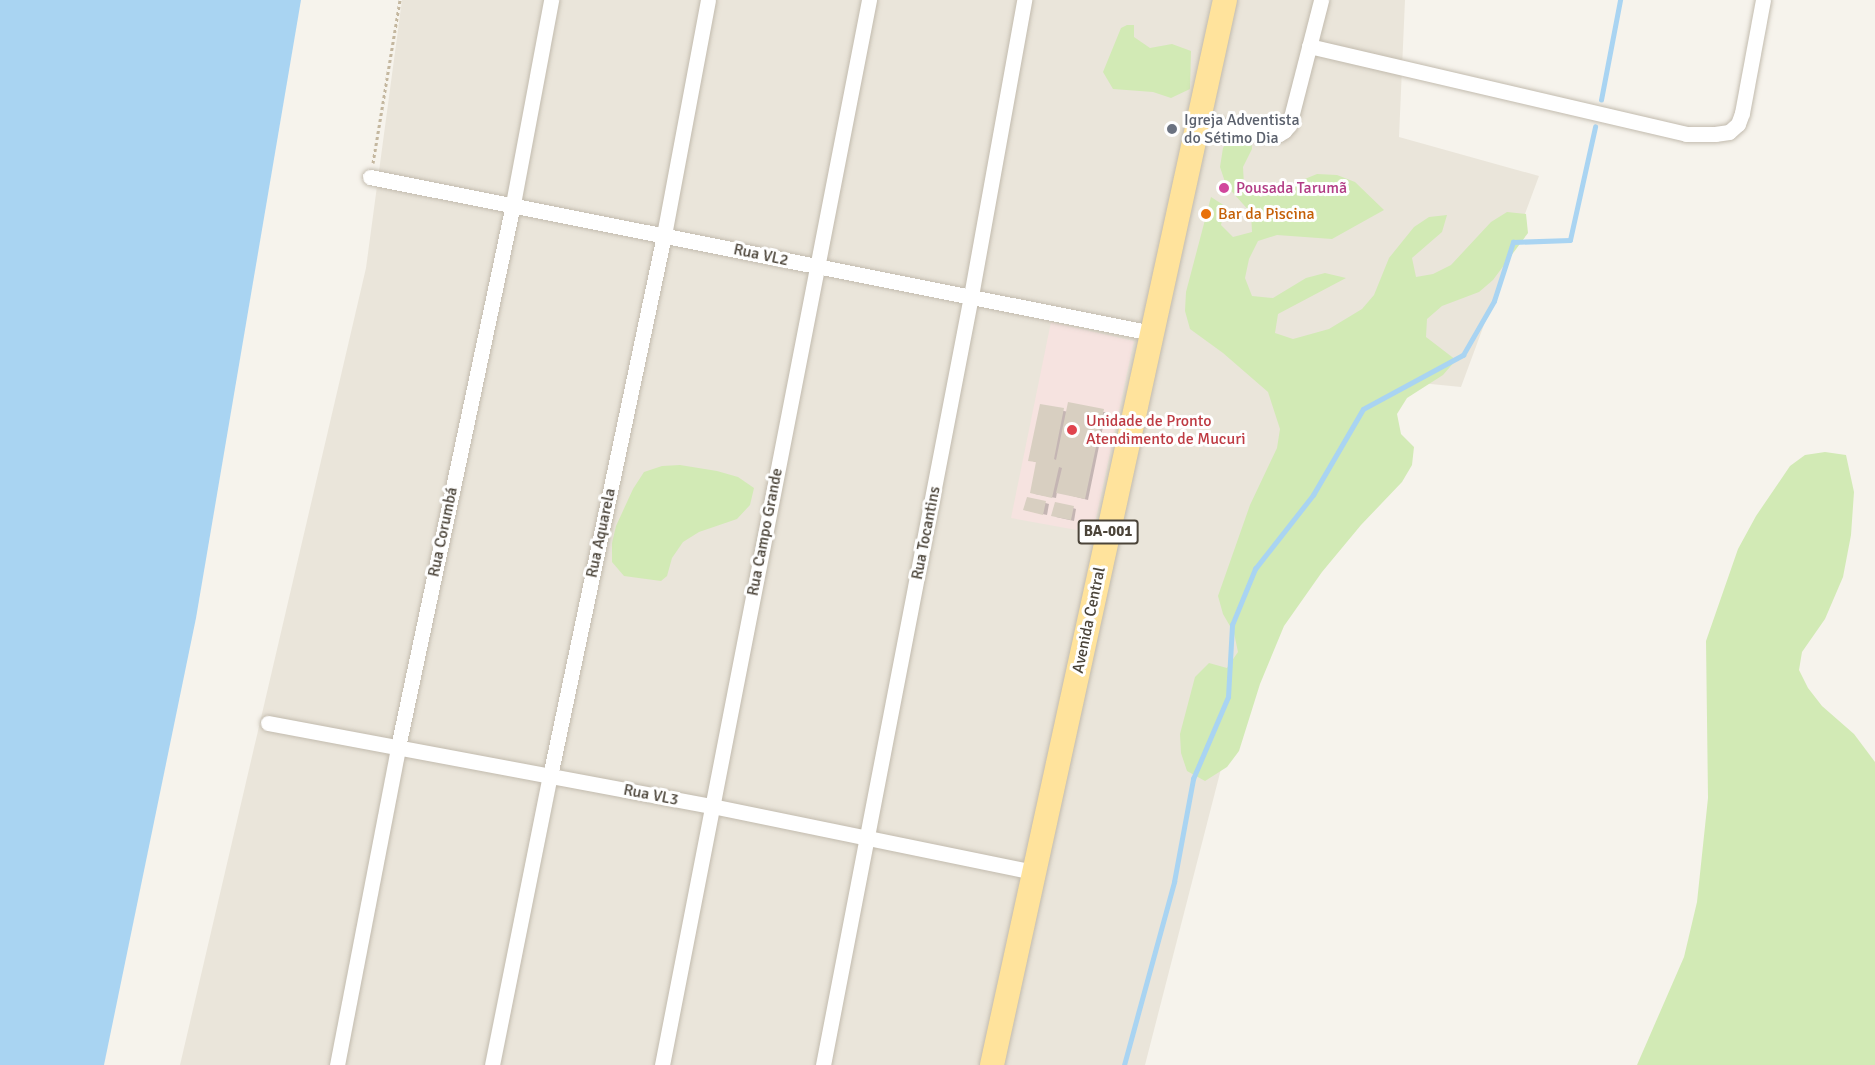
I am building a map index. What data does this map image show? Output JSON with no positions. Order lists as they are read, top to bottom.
{
  "streets": {
    "main road": ["BA-001", "Avenida Central"],
    "street": [
      "Rua VL2",
      "Rua Corumbá",
      "Rua Campo Grande",
      "Rua Aquarela",
      "Rua Tocantins",
      "Rua VL3"
    ]
  },
  "crossings": [
    ["Rua VL2", "Rua Corumbá"],
    ["Rua VL2", "Rua Campo Grande"],
    ["Rua VL2", "Rua Aquarela"],
    ["Rua VL2", "Rua Tocantins"],
    ["Rua VL2", "Avenida Central"],
    ["Rua Corumbá", "Rua VL3"],
    ["Rua Campo Grande", "Rua VL3"],
    ["Rua Aquarela", "Rua VL3"],
    ["Rua Tocantins", "Rua VL3"],
    ["Avenida Central", "Rua VL3"]
  ],
  "places": [
    "Igreja Adventista do Sétimo Dia",
    "Pousada Tarumã",
    "Bar da Piscina",
    "Unidade de Pronto Atendimento de Mucuri"
  ]
}
